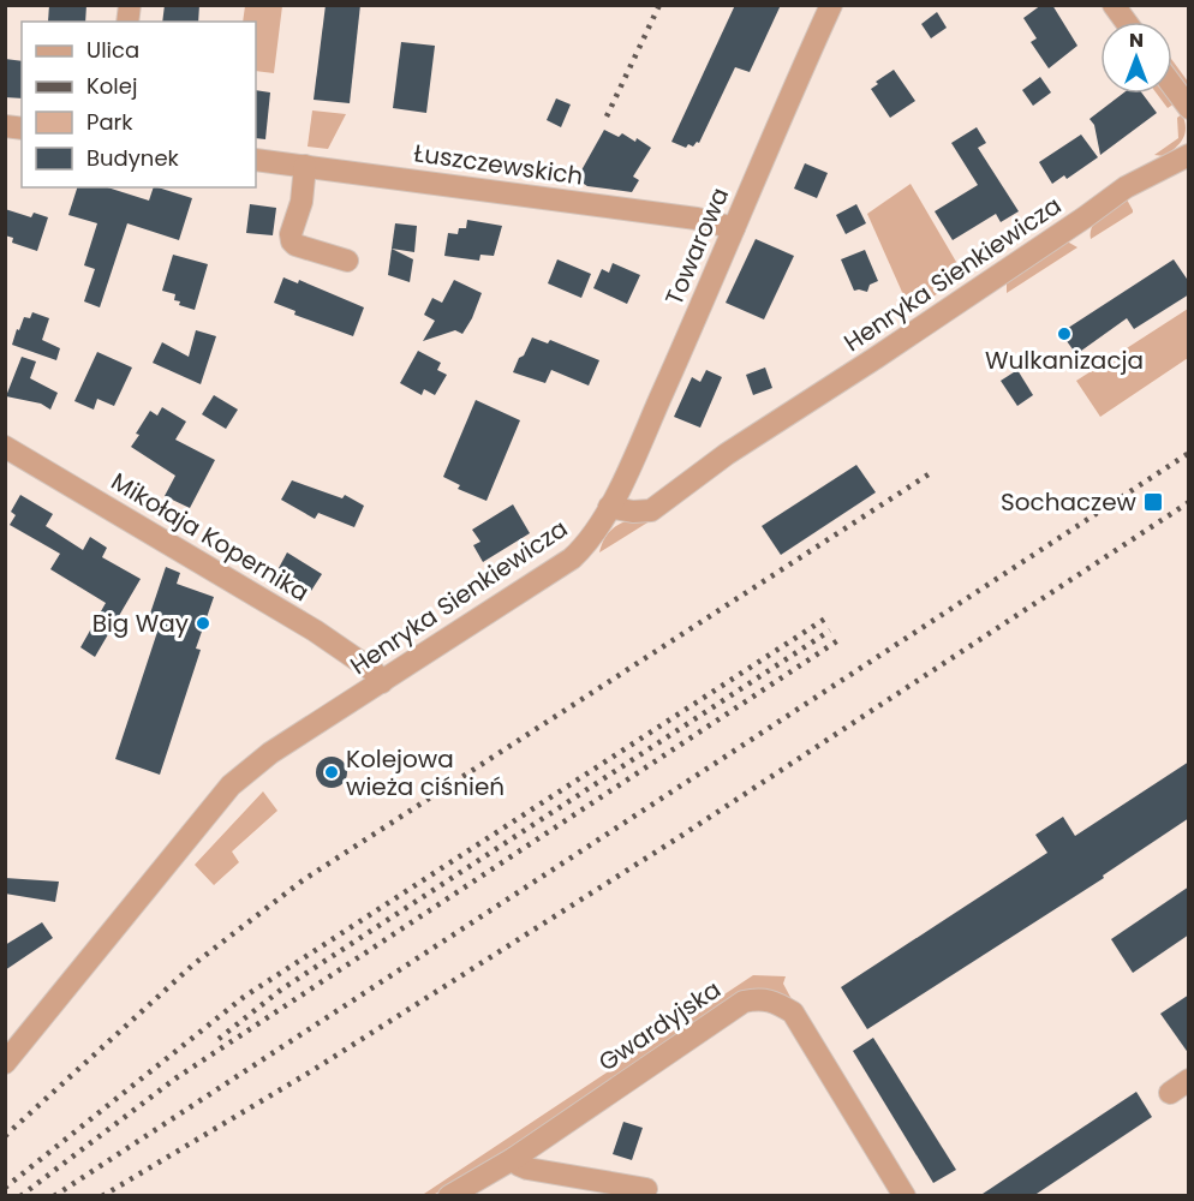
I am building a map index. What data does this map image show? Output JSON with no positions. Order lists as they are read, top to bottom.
{
  "streets": {
    "street": [
      "Łuszczewskich",
      "Towarowa",
      "Henryka Sienkiewicza",
      "Mikołaja Kopernika",
      "Gwardyjska"
    ]
  },
  "crossings": [
    ["Łuszczewskich", "Towarowa"],
    ["Towarowa", "Henryka Sienkiewicza"],
    ["Henryka Sienkiewicza", "Mikołaja Kopernika"]
  ],
  "places": {
    "other": ["Wulkanizacja", "Big Way", "Kolejowa wieża ciśnień"],
    "transit": ["Sochaczew"]
  },
  "legend": [
    "Ulica",
    "Kolej",
    "Park",
    "Budynek"
  ],
  "north": "top"
}
